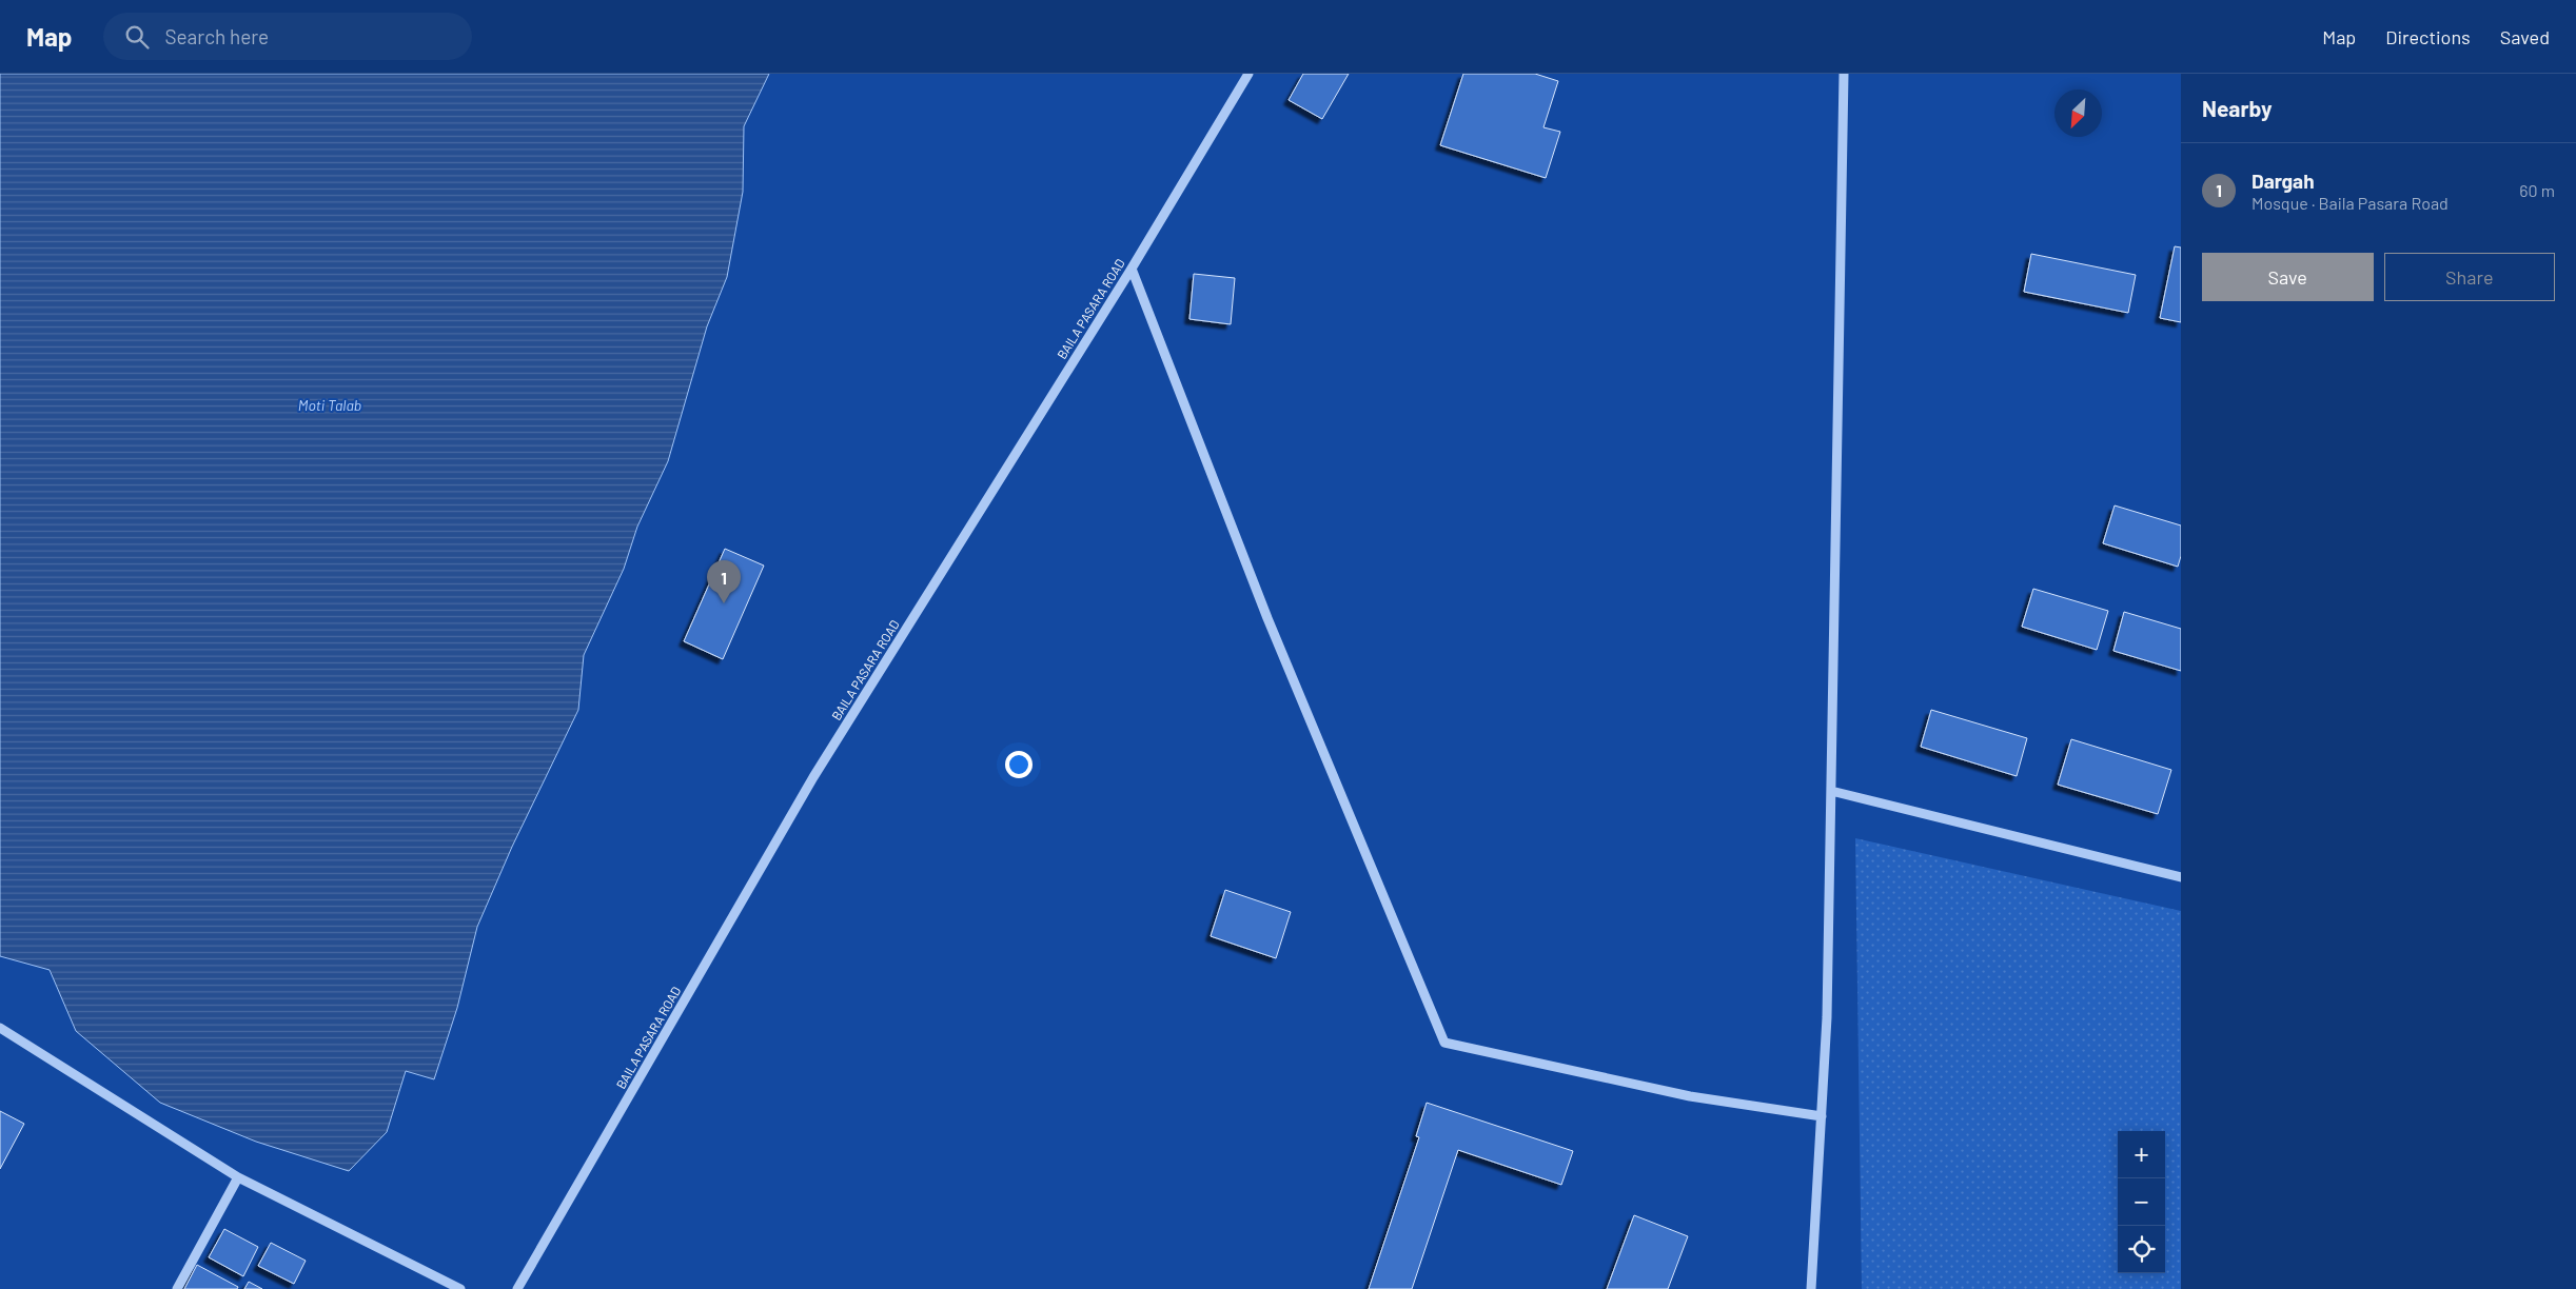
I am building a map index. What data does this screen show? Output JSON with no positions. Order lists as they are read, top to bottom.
{
  "streets": {
    "street": ["BAILA PASARA ROAD"]
  },
  "water": ["Moti Talab"],
  "north": "bottom left",
  "page": {
    "header": "Map",
    "search": "Search here",
    "nav": ["Map", "Directions", "Saved"],
    "heading": "Nearby",
    "list": [
      {
        "mark": "1",
        "name": "Dargah",
        "note": "Mosque · Baila Pasara Road",
        "value": "60 m"
      }
    ],
    "buttons": ["Save", "Share"],
    "pins": "1",
    "map_buttons": ["+", "−"]
  }
}
